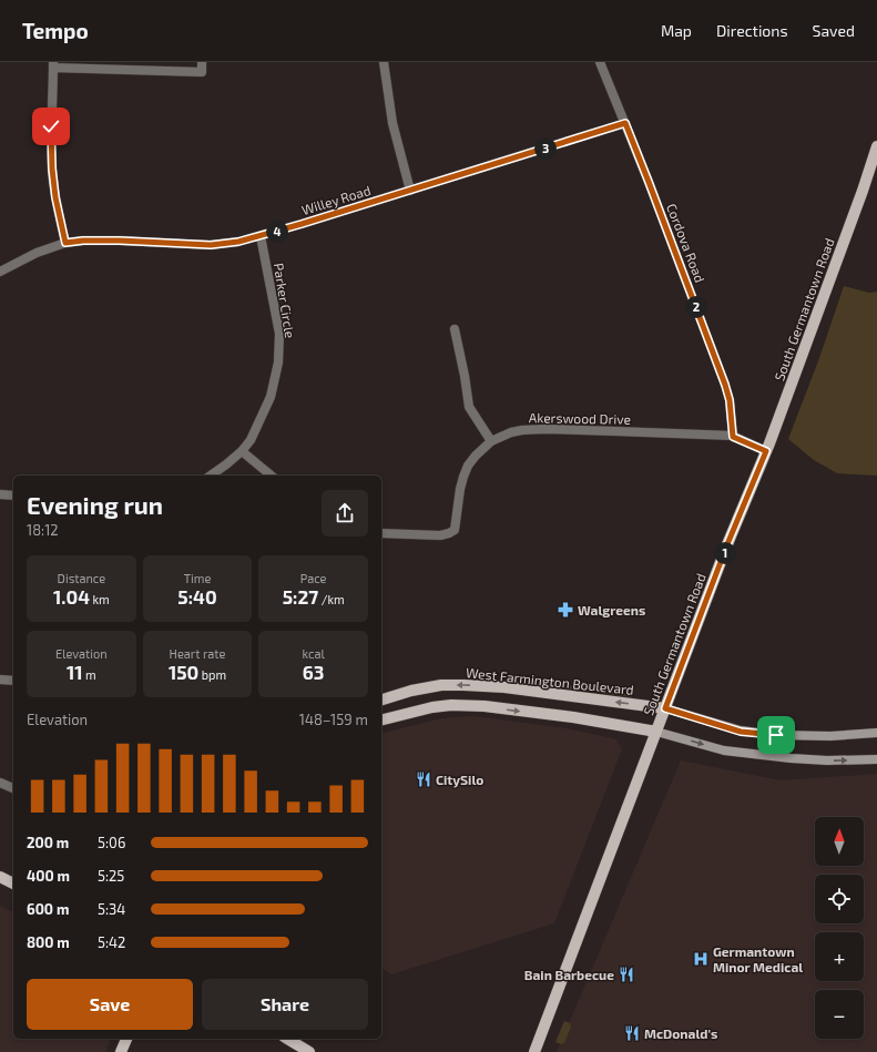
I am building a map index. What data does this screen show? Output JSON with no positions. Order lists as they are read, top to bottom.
{
  "streets": {
    "main road": ["South Germantown Road", "West Farmington Boulevard"],
    "street": [
      "Willey Road",
      "Cordova Road",
      "Parker Circle",
      "Akerswood Drive"
    ]
  },
  "crossings": [
    ["Willey Road", "Cordova Road"],
    ["Willey Road", "Parker Circle"],
    ["Cordova Road", "Akerswood Drive"],
    ["South Germantown Road", "Akerswood Drive"],
    ["South Germantown Road", "West Farmington Boulevard"]
  ],
  "places": {
    "pharmacy": ["Walgreens"],
    "restaurant": ["CitySilo", "Bain Barbecue", "McDonald's"],
    "hospital": ["Germantown Minor Medical"]
  },
  "north": "top",
  "page": {
    "header": "Tempo",
    "nav": ["Map", "Directions", "Saved"],
    "pins": [
      "3",
      "4",
      "2",
      "1"
    ],
    "heading": ["Evening run", "18:12"],
    "stats": [
      ["Distance", "1.04 km"],
      ["Time", "5:40"],
      ["Pace", "5:27 /km"],
      ["Elevation", "11 m"],
      ["Heart rate", "150 bpm"],
      ["kcal", "63"]
    ],
    "chart": ["Elevation", "148–159 m"],
    "map_buttons": ["+", "−"],
    "list": [
      {
        "name": "200 m",
        "note": "5:06"
      },
      {
        "name": "400 m",
        "note": "5:25"
      },
      {
        "name": "600 m",
        "note": "5:34"
      },
      {
        "name": "800 m",
        "note": "5:42"
      }
    ],
    "buttons": ["Save", "Share"]
  }
}
